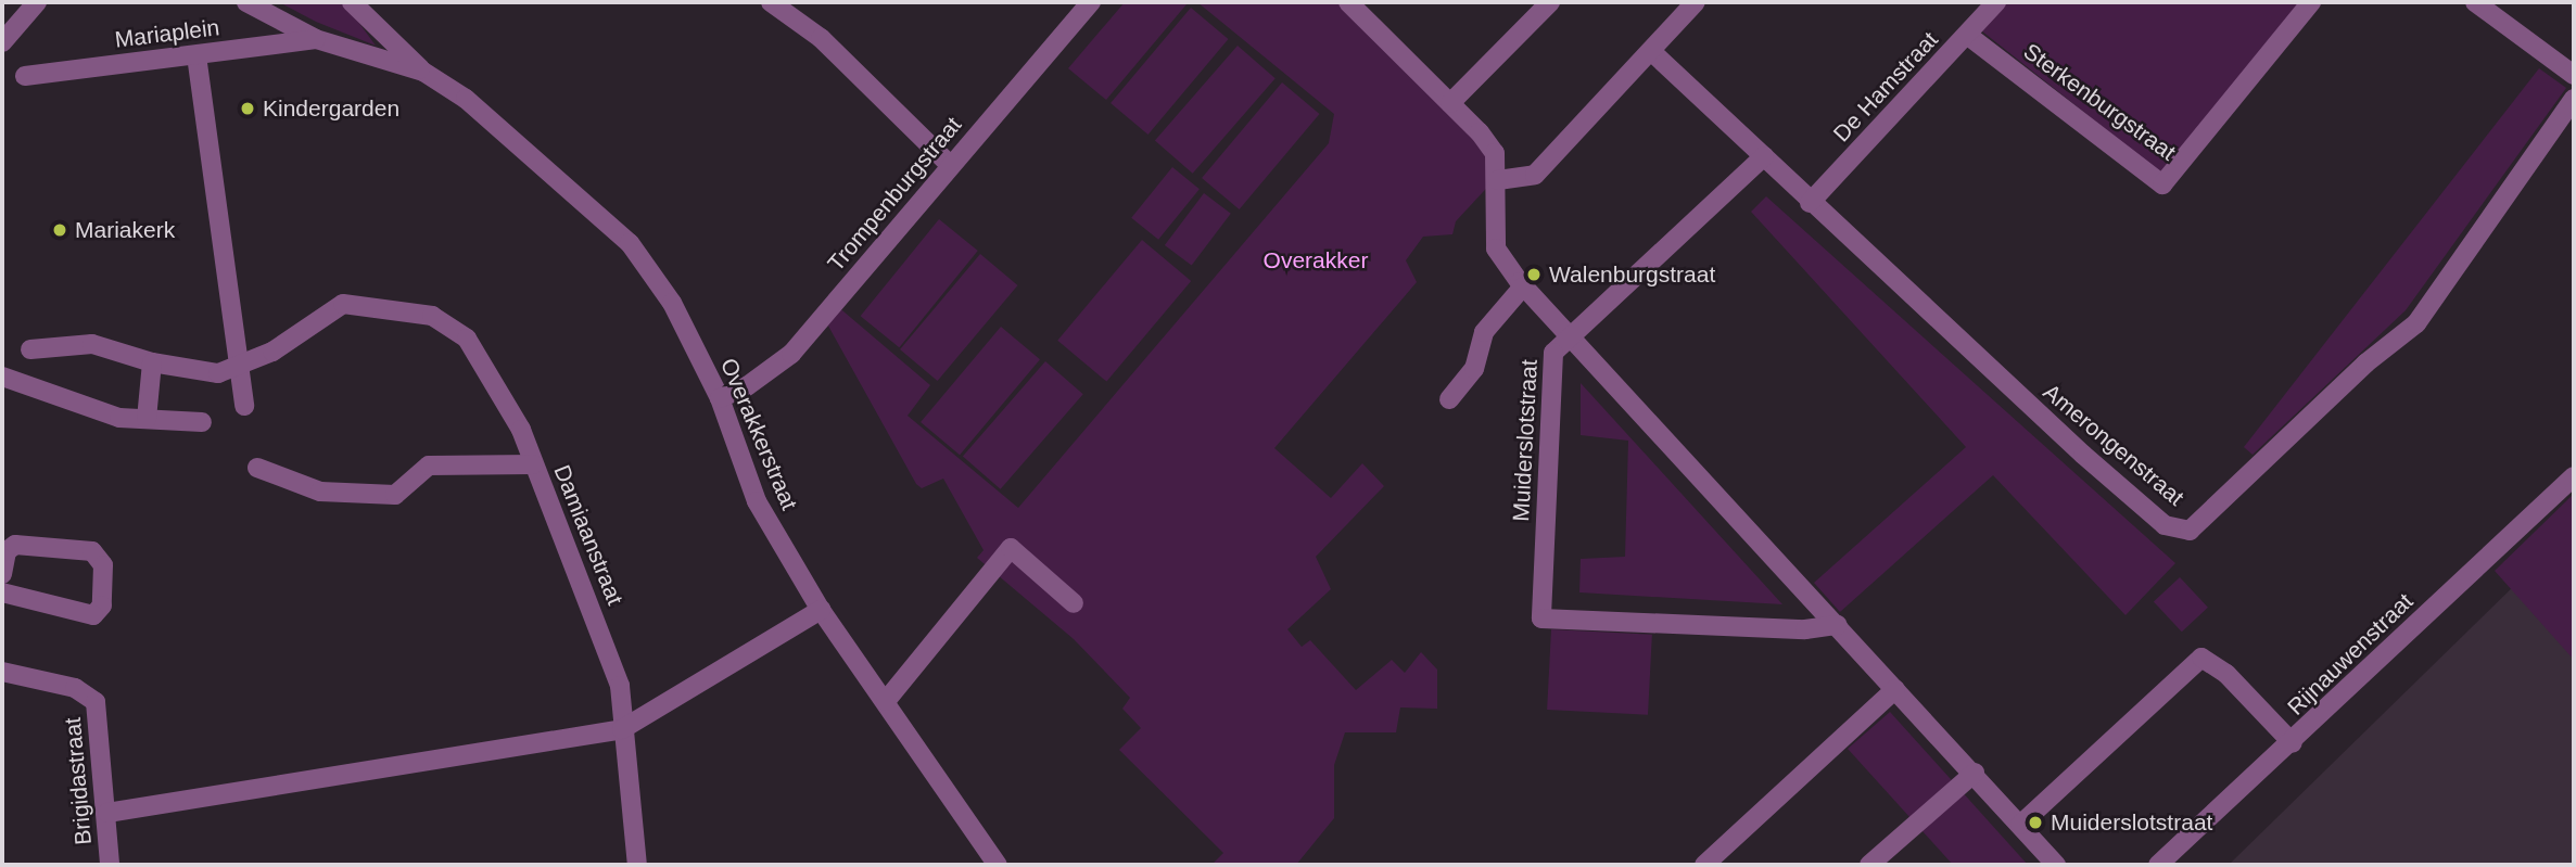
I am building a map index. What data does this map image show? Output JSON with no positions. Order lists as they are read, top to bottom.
{
  "streets": {
    "street": [
      "Mariaplein",
      "De Hamstraat",
      "Sterkenburgstraat",
      "Trompenburgstraat",
      "Overakkerstraat",
      "Muiderslotstraat",
      "Amerongenstraat",
      "Damiaanstraat",
      "Rijnauwenstraat",
      "Brigidastraat"
    ]
  },
  "crossings": [
    ["Mariaplein", "Overakkerstraat"],
    ["De Hamstraat", "Sterkenburgstraat"],
    ["De Hamstraat", "Amerongenstraat"],
    ["Trompenburgstraat", "Overakkerstraat"],
    ["Muiderslotstraat", "Amerongenstraat"]
  ],
  "parks": ["Overakker"],
  "places": [
    "Kindergarden",
    "Mariakerk",
    "Walenburgstraat",
    "Muiderslotstraat"
  ]
}
